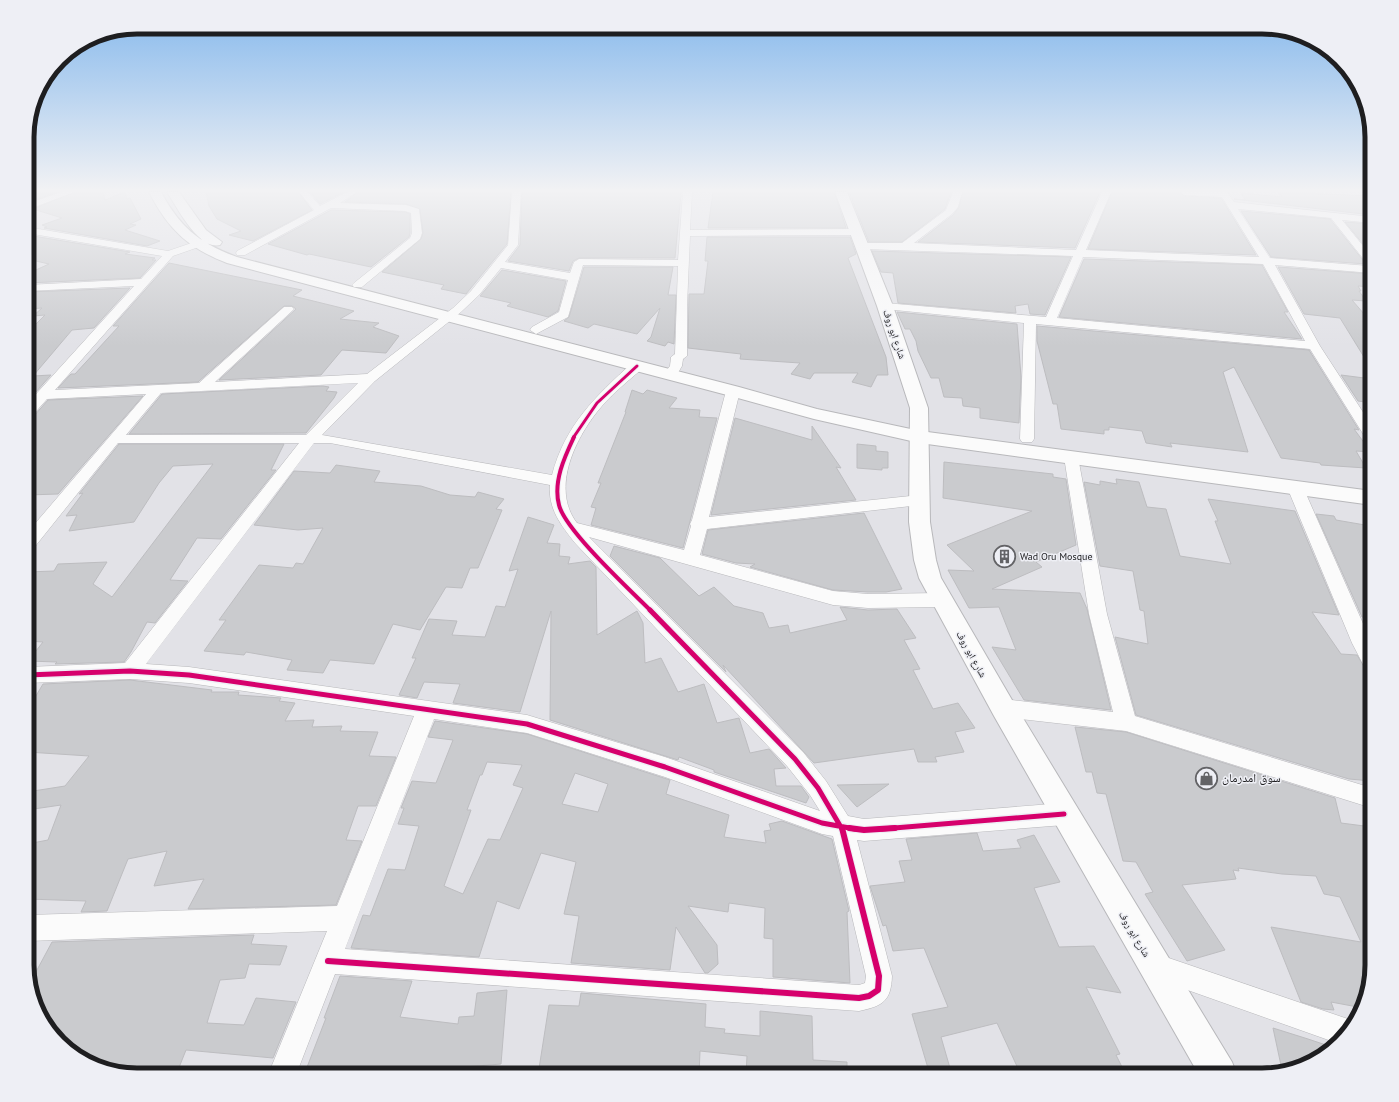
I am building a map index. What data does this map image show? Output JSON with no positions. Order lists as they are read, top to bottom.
{
  "streets": {
    "main road": ["شارع ابو روف"]
  },
  "places": {
    "building": ["Wad Oru Mosque"],
    "shop": ["سوق امدرمان"]
  }
}
